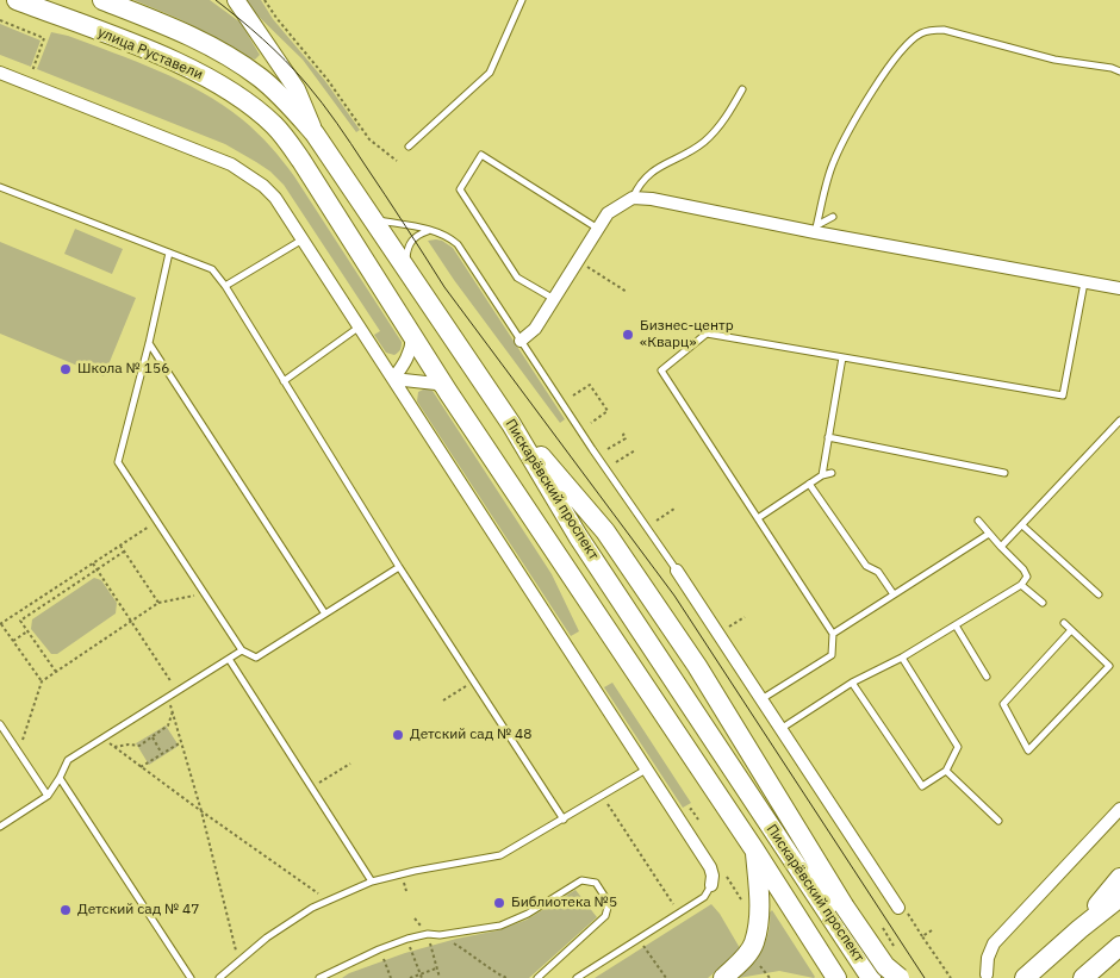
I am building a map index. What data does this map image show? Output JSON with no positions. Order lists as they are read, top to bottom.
{
  "streets": {
    "main road": ["улица Руставели", "Пискарёвский проспект"]
  },
  "crossings": [
    ["улица Руставели", "Пискарёвский проспект"]
  ],
  "places": [
    "Бизнес-центр «Кварц»",
    "Школа № 156",
    "Детский сад № 48",
    "Библиотека №5",
    "Детский сад № 47"
  ]
}
